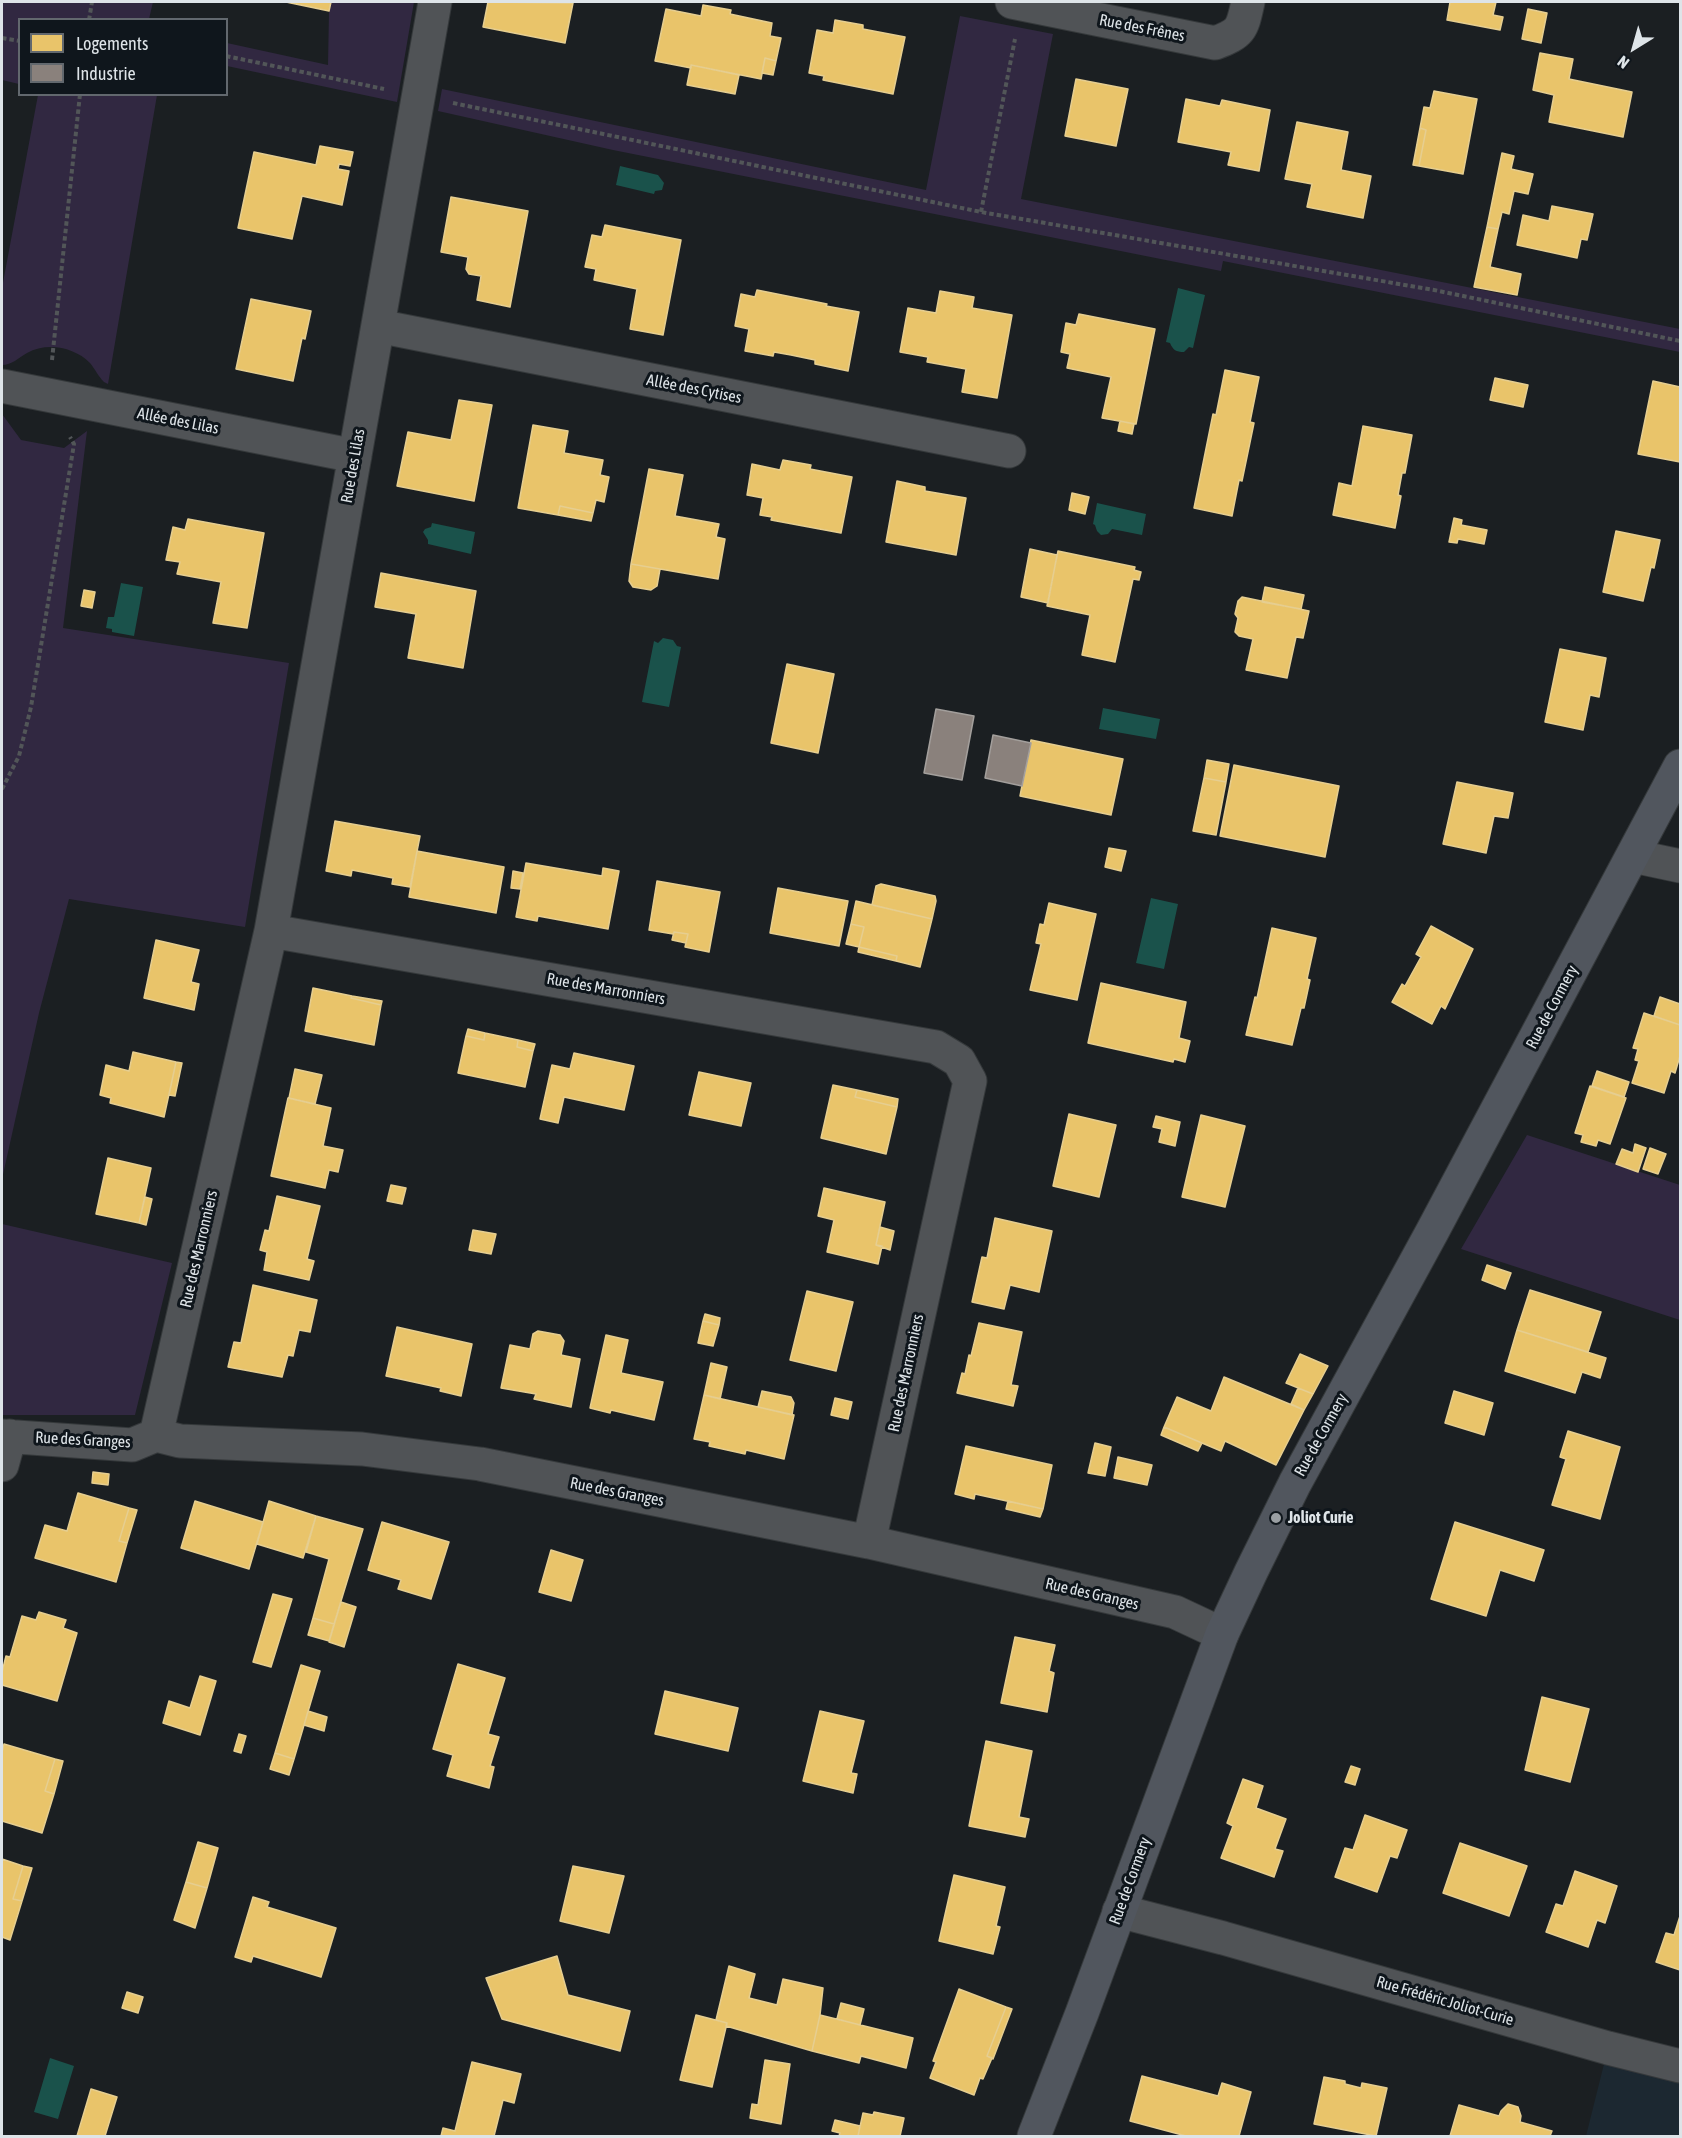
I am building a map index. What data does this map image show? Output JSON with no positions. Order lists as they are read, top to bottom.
{
  "streets": {
    "main road": ["Rue de Cormery"],
    "street": [
      "Rue des Frênes",
      "Allée des Cytises",
      "Allée des Lilas",
      "Rue des Lilas",
      "Rue des Marronniers",
      "Rue des Granges",
      "Rue Frédéric Joliot-Curie"
    ]
  },
  "crossings": [
    ["Allée des Cytises", "Rue des Lilas"],
    ["Allée des Lilas", "Rue des Lilas"],
    ["Rue des Lilas", "Rue des Marronniers"],
    ["Rue des Marronniers", "Rue des Granges"],
    ["Rue de Cormery", "Rue des Granges"],
    ["Rue de Cormery", "Rue Frédéric Joliot-Curie"]
  ],
  "places": ["Joliot Curie"],
  "legend": ["Logements", "Industrie"],
  "north": "bottom left"
}
